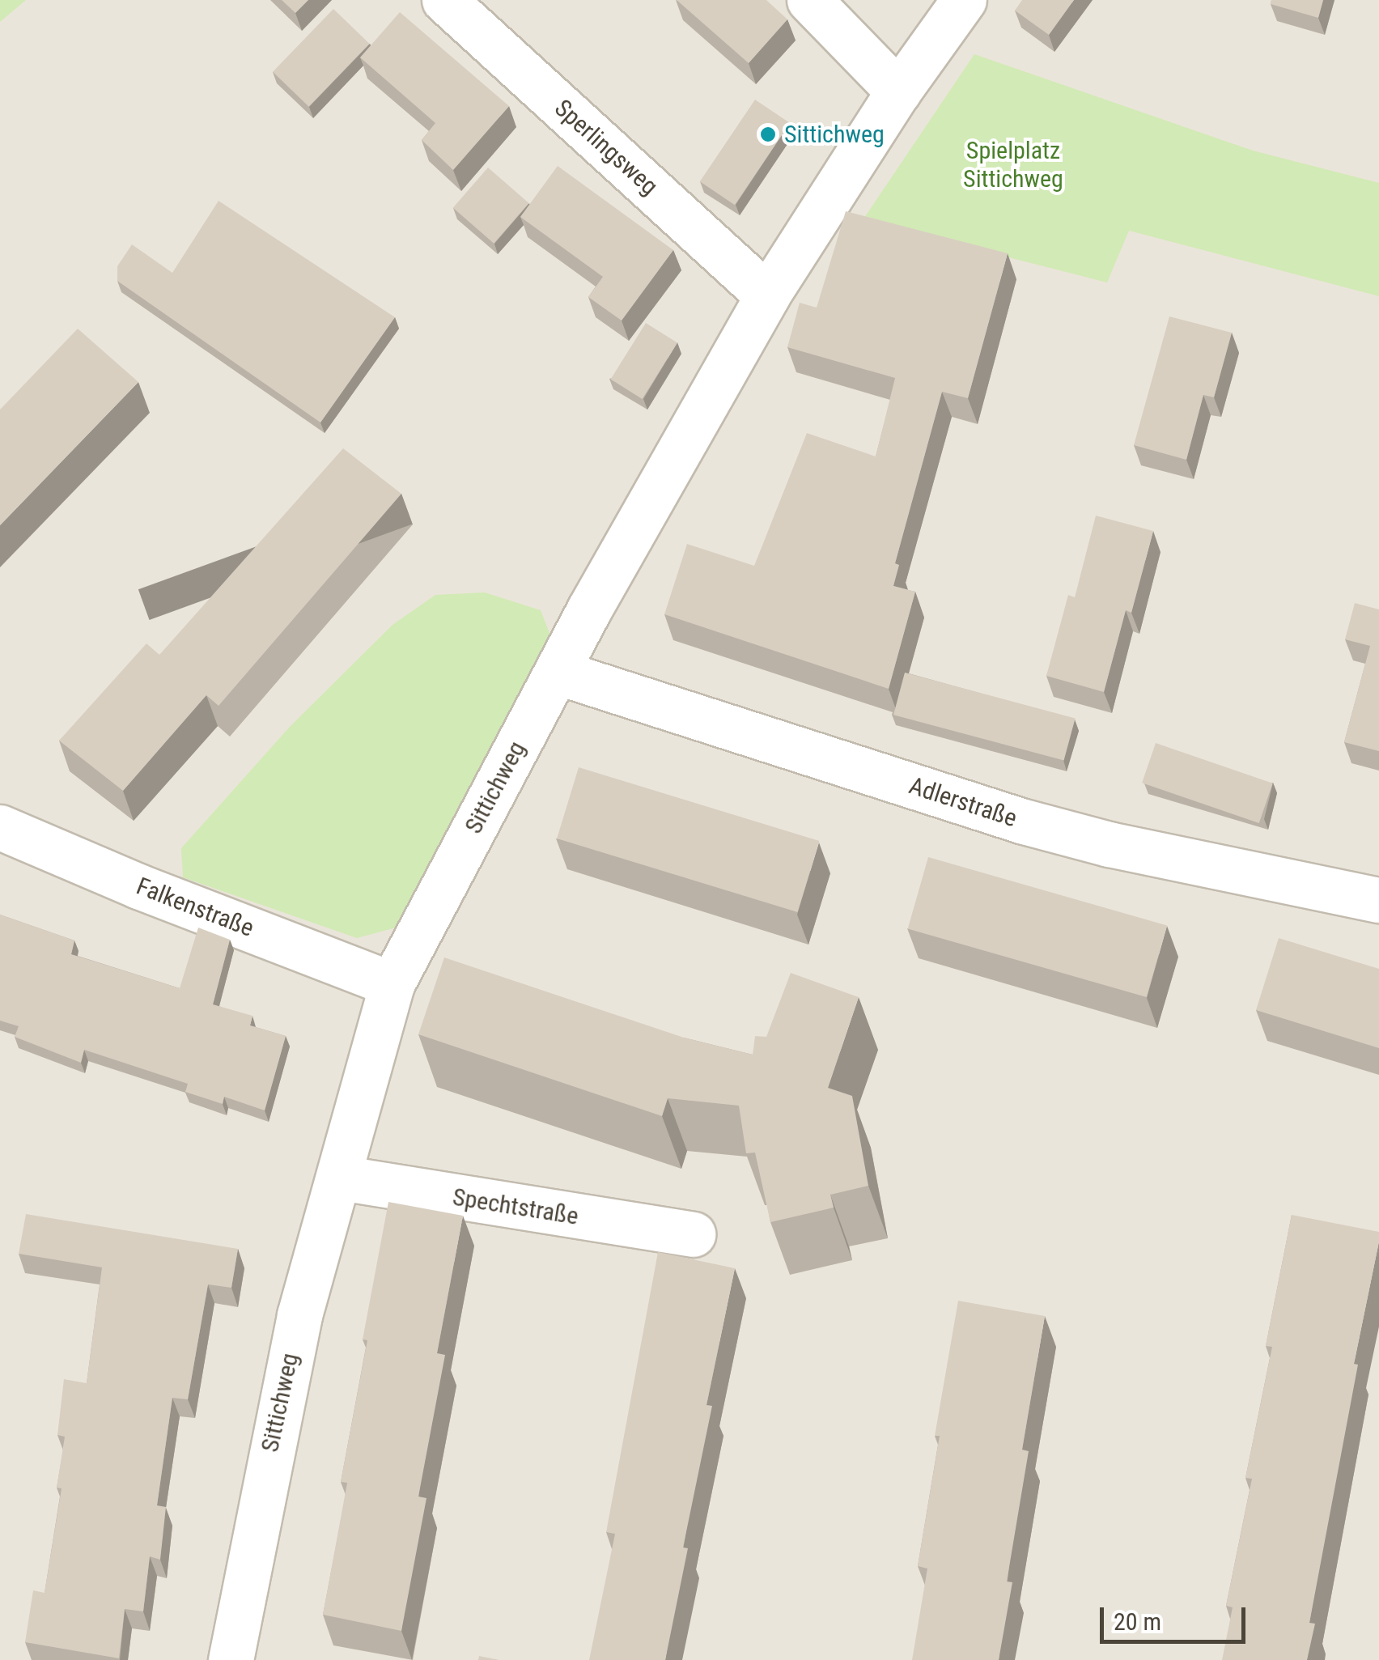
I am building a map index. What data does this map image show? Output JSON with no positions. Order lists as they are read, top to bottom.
{
  "streets": {
    "street": [
      "Sperlingsweg",
      "Sittichweg",
      "Adlerstraße",
      "Falkenstraße",
      "Spechtstraße"
    ]
  },
  "crossings": [
    ["Sperlingsweg", "Sittichweg"],
    ["Sittichweg", "Adlerstraße"],
    ["Sittichweg", "Falkenstraße"],
    ["Sittichweg", "Spechtstraße"]
  ],
  "parks": ["Spielplatz Sittichweg"],
  "places": ["Sittichweg"],
  "scale_bar": "20 m"
}
